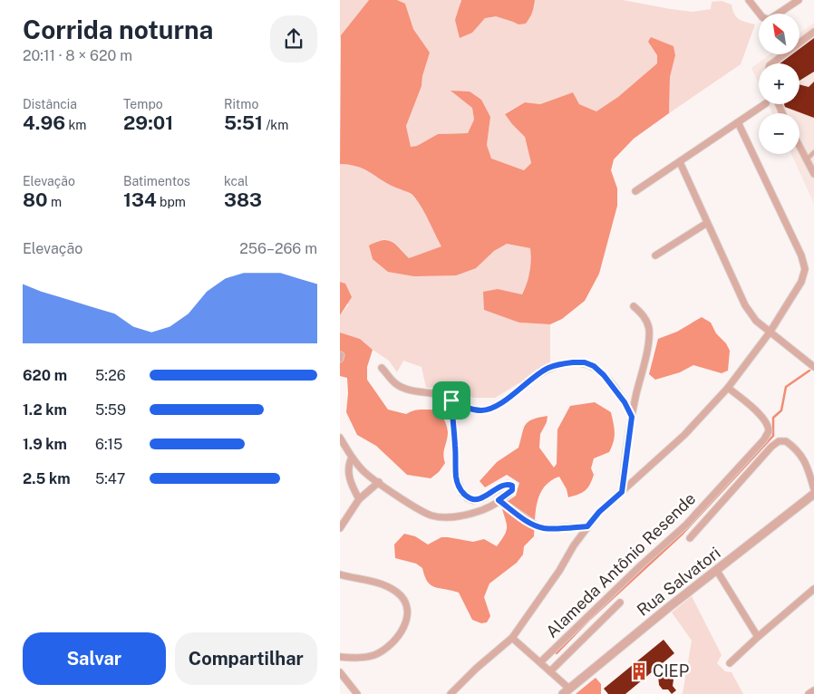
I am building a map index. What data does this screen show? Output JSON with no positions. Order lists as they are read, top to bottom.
{
  "streets": {
    "street": ["Alameda Antônio Resende", "Rua Salvatori"]
  },
  "places": {
    "building": ["CIEP"]
  },
  "north": "top left",
  "page": {
    "heading": ["Corrida noturna", "20:11 · 8 × 620 m"],
    "map_buttons": ["+", "−"],
    "stats": [
      ["Distância", "4.96 km"],
      ["Tempo", "29:01"],
      ["Ritmo", "5:51 /km"],
      ["Elevação", "80 m"],
      ["Batimentos", "134 bpm"],
      ["kcal", "383"]
    ],
    "chart": ["Elevação", "256–266 m"],
    "list": [
      {
        "name": "620 m",
        "note": "5:26"
      },
      {
        "name": "1.2 km",
        "note": "5:59"
      },
      {
        "name": "1.9 km",
        "note": "6:15"
      },
      {
        "name": "2.5 km",
        "note": "5:47"
      }
    ],
    "buttons": ["Salvar", "Compartilhar"]
  }
}
